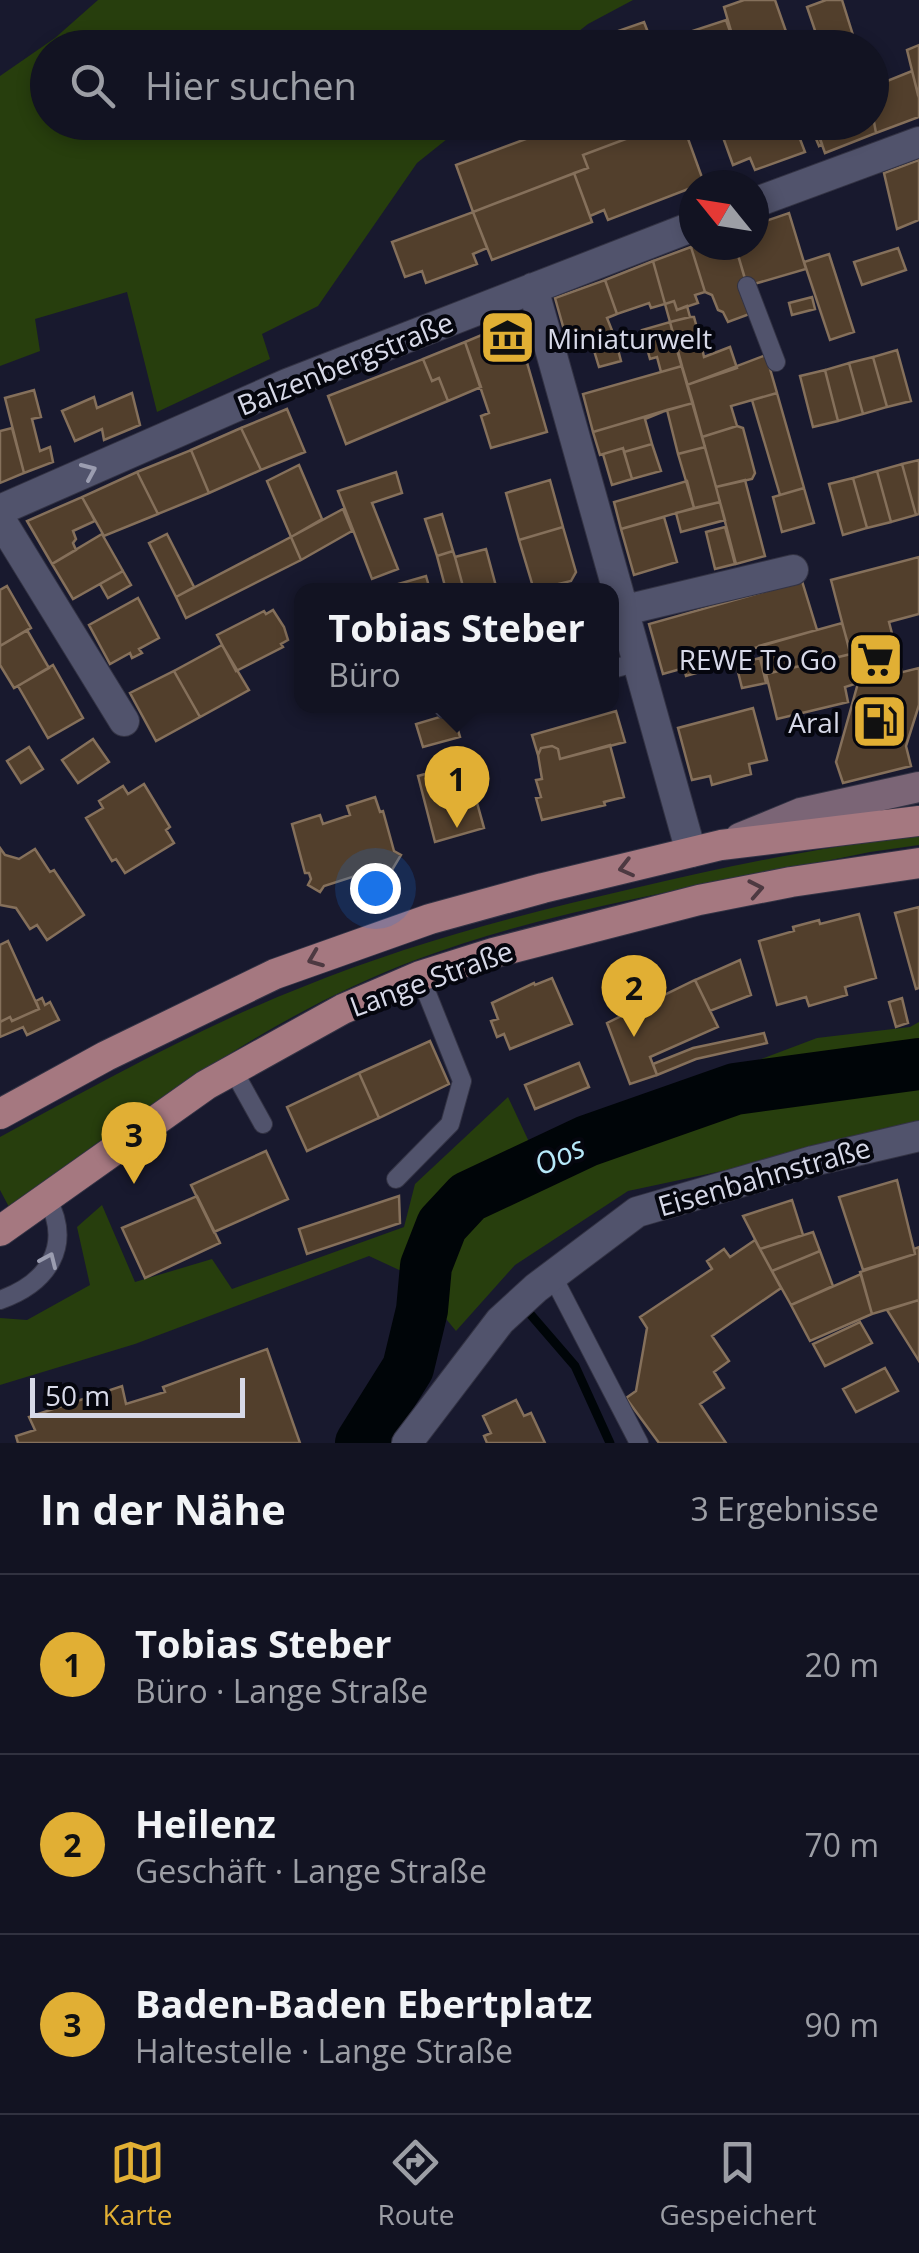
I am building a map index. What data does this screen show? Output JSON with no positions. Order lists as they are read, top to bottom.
{
  "streets": {
    "main road": ["Lange Straße"],
    "street": ["Balzenbergstraße", "Eisenbahnstraße"]
  },
  "one_way": ["Balzenbergstraße"],
  "water": ["Oos"],
  "places": {
    "museum": ["Miniaturwelt"],
    "supermarket": ["REWE To Go"],
    "fuel station": ["Aral"]
  },
  "scale_bar": "50 m",
  "north": "top left",
  "page": {
    "search": "Hier suchen",
    "popup": ["Tobias Steber", "Büro"],
    "pins": ["1", "2", "3"],
    "scale": "50 m",
    "heading": ["In der Nähe", "3 Ergebnisse"],
    "list": [
      {
        "mark": "1",
        "name": "Tobias Steber",
        "note": "Büro · Lange Straße",
        "value": "20 m"
      },
      {
        "mark": "2",
        "name": "Heilenz",
        "note": "Geschäft · Lange Straße",
        "value": "70 m"
      },
      {
        "mark": "3",
        "name": "Baden-Baden Ebertplatz",
        "note": "Haltestelle · Lange Straße",
        "value": "90 m"
      }
    ],
    "nav": ["Karte", "Route", "Gespeichert"]
  }
}
